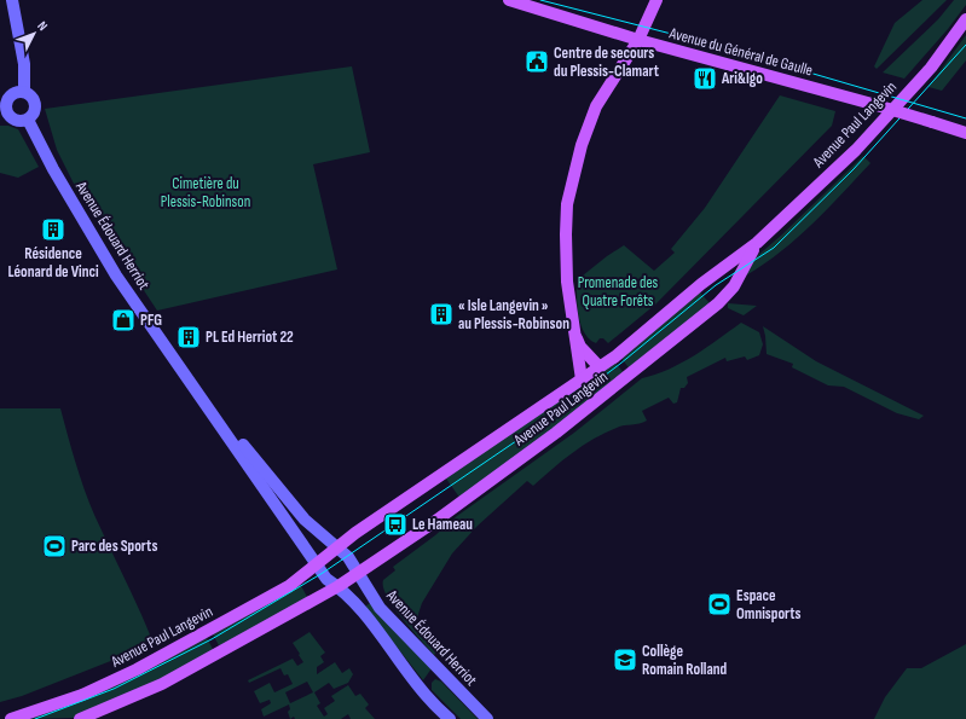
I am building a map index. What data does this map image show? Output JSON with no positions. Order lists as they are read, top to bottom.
{
  "streets": {
    "main road": ["Avenue du Général de Gaulle", "Avenue Paul Langevin"],
    "street": ["Avenue Édouard Herriot"]
  },
  "crossings": [
    ["Avenue Paul Langevin", "Avenue Édouard Herriot"]
  ],
  "parks": ["Cimetière du Plessis-Robinson", "Promenade des Quatre Forêts"],
  "places": {
    "public building": ["Centre de secours du Plessis-Clamart"],
    "restaurant": ["Ari&Igo"],
    "building": ["Résidence Léonard de Vinci", "« Isle Langevin » au Plessis-Robinson", "PL Ed Herriot 22"],
    "shop": ["PFG"],
    "bus stop": ["Le Hameau"],
    "sports": ["Parc des Sports", "Espace Omnisports"],
    "school or university": ["Collège Romain Rolland"]
  },
  "north": "top right"
}
